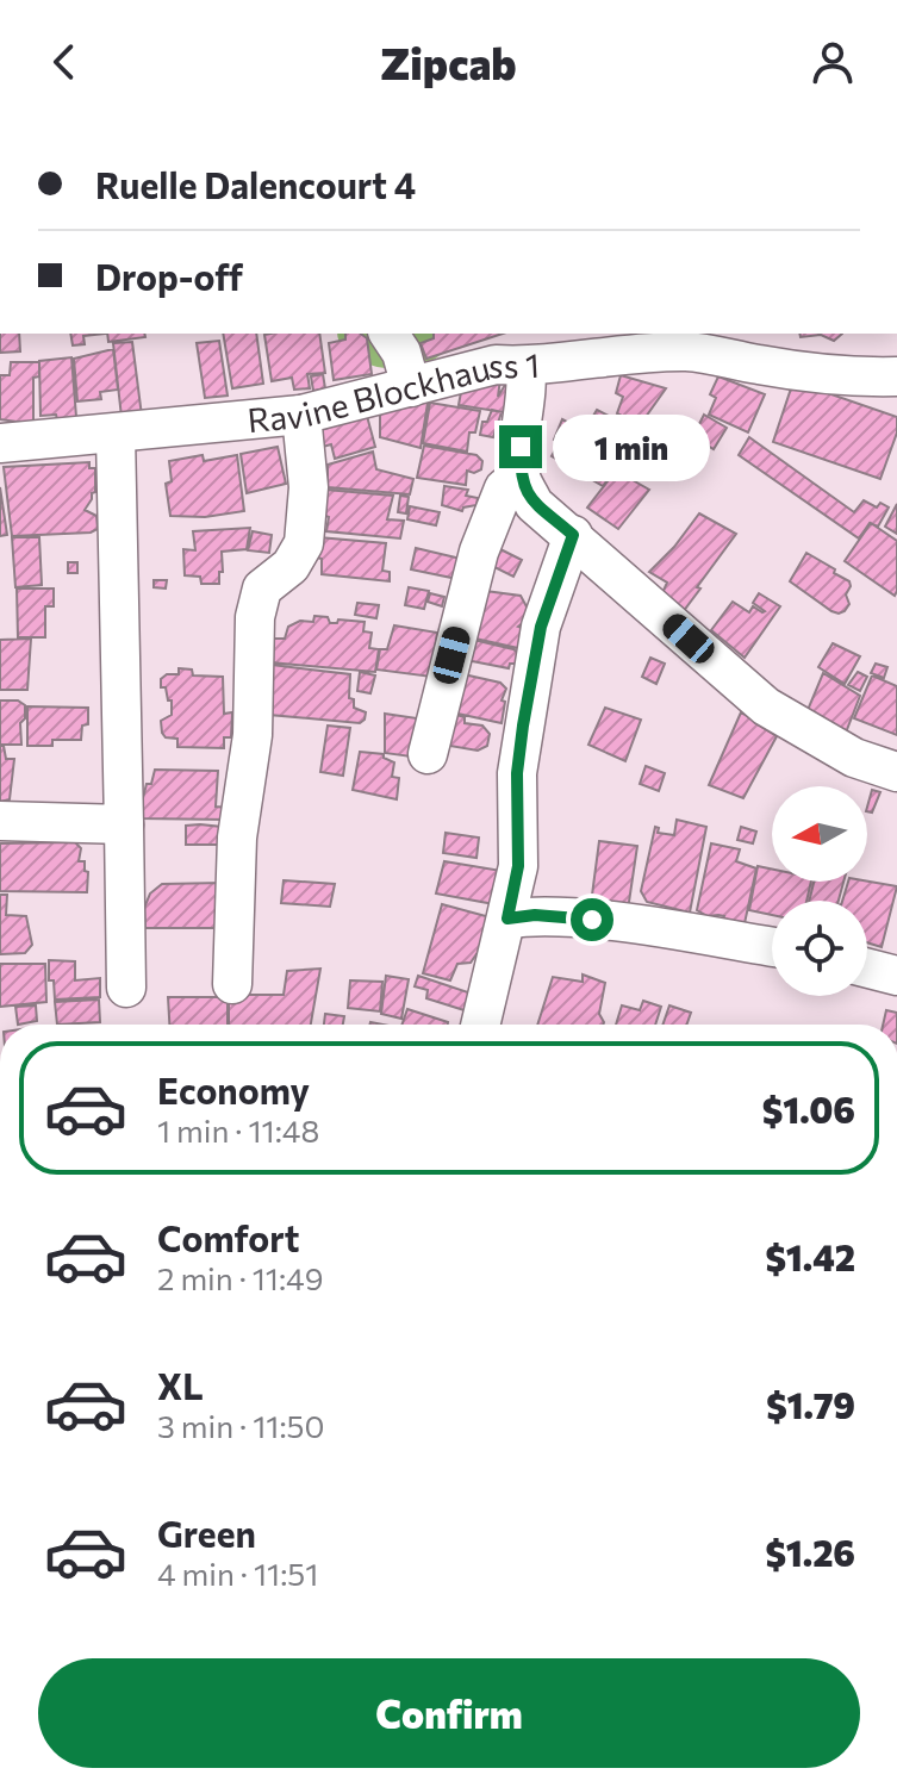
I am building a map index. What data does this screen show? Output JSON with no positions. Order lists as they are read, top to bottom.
{
  "streets": {
    "street": ["Ravine Blockhauss 1"]
  },
  "north": "left",
  "page": {
    "header": "Zipcab",
    "banner": ["Ruelle Dalencourt 4", "Drop-off"],
    "bubble": "1 min",
    "list": [
      {
        "name": "Economy",
        "note": "1 min · 11:48",
        "value": "$1.06"
      },
      {
        "name": "Comfort",
        "note": "2 min · 11:49",
        "value": "$1.42"
      },
      {
        "name": "XL",
        "note": "3 min · 11:50",
        "value": "$1.79"
      },
      {
        "name": "Green",
        "note": "4 min · 11:51",
        "value": "$1.26"
      }
    ],
    "buttons": "Confirm"
  }
}
